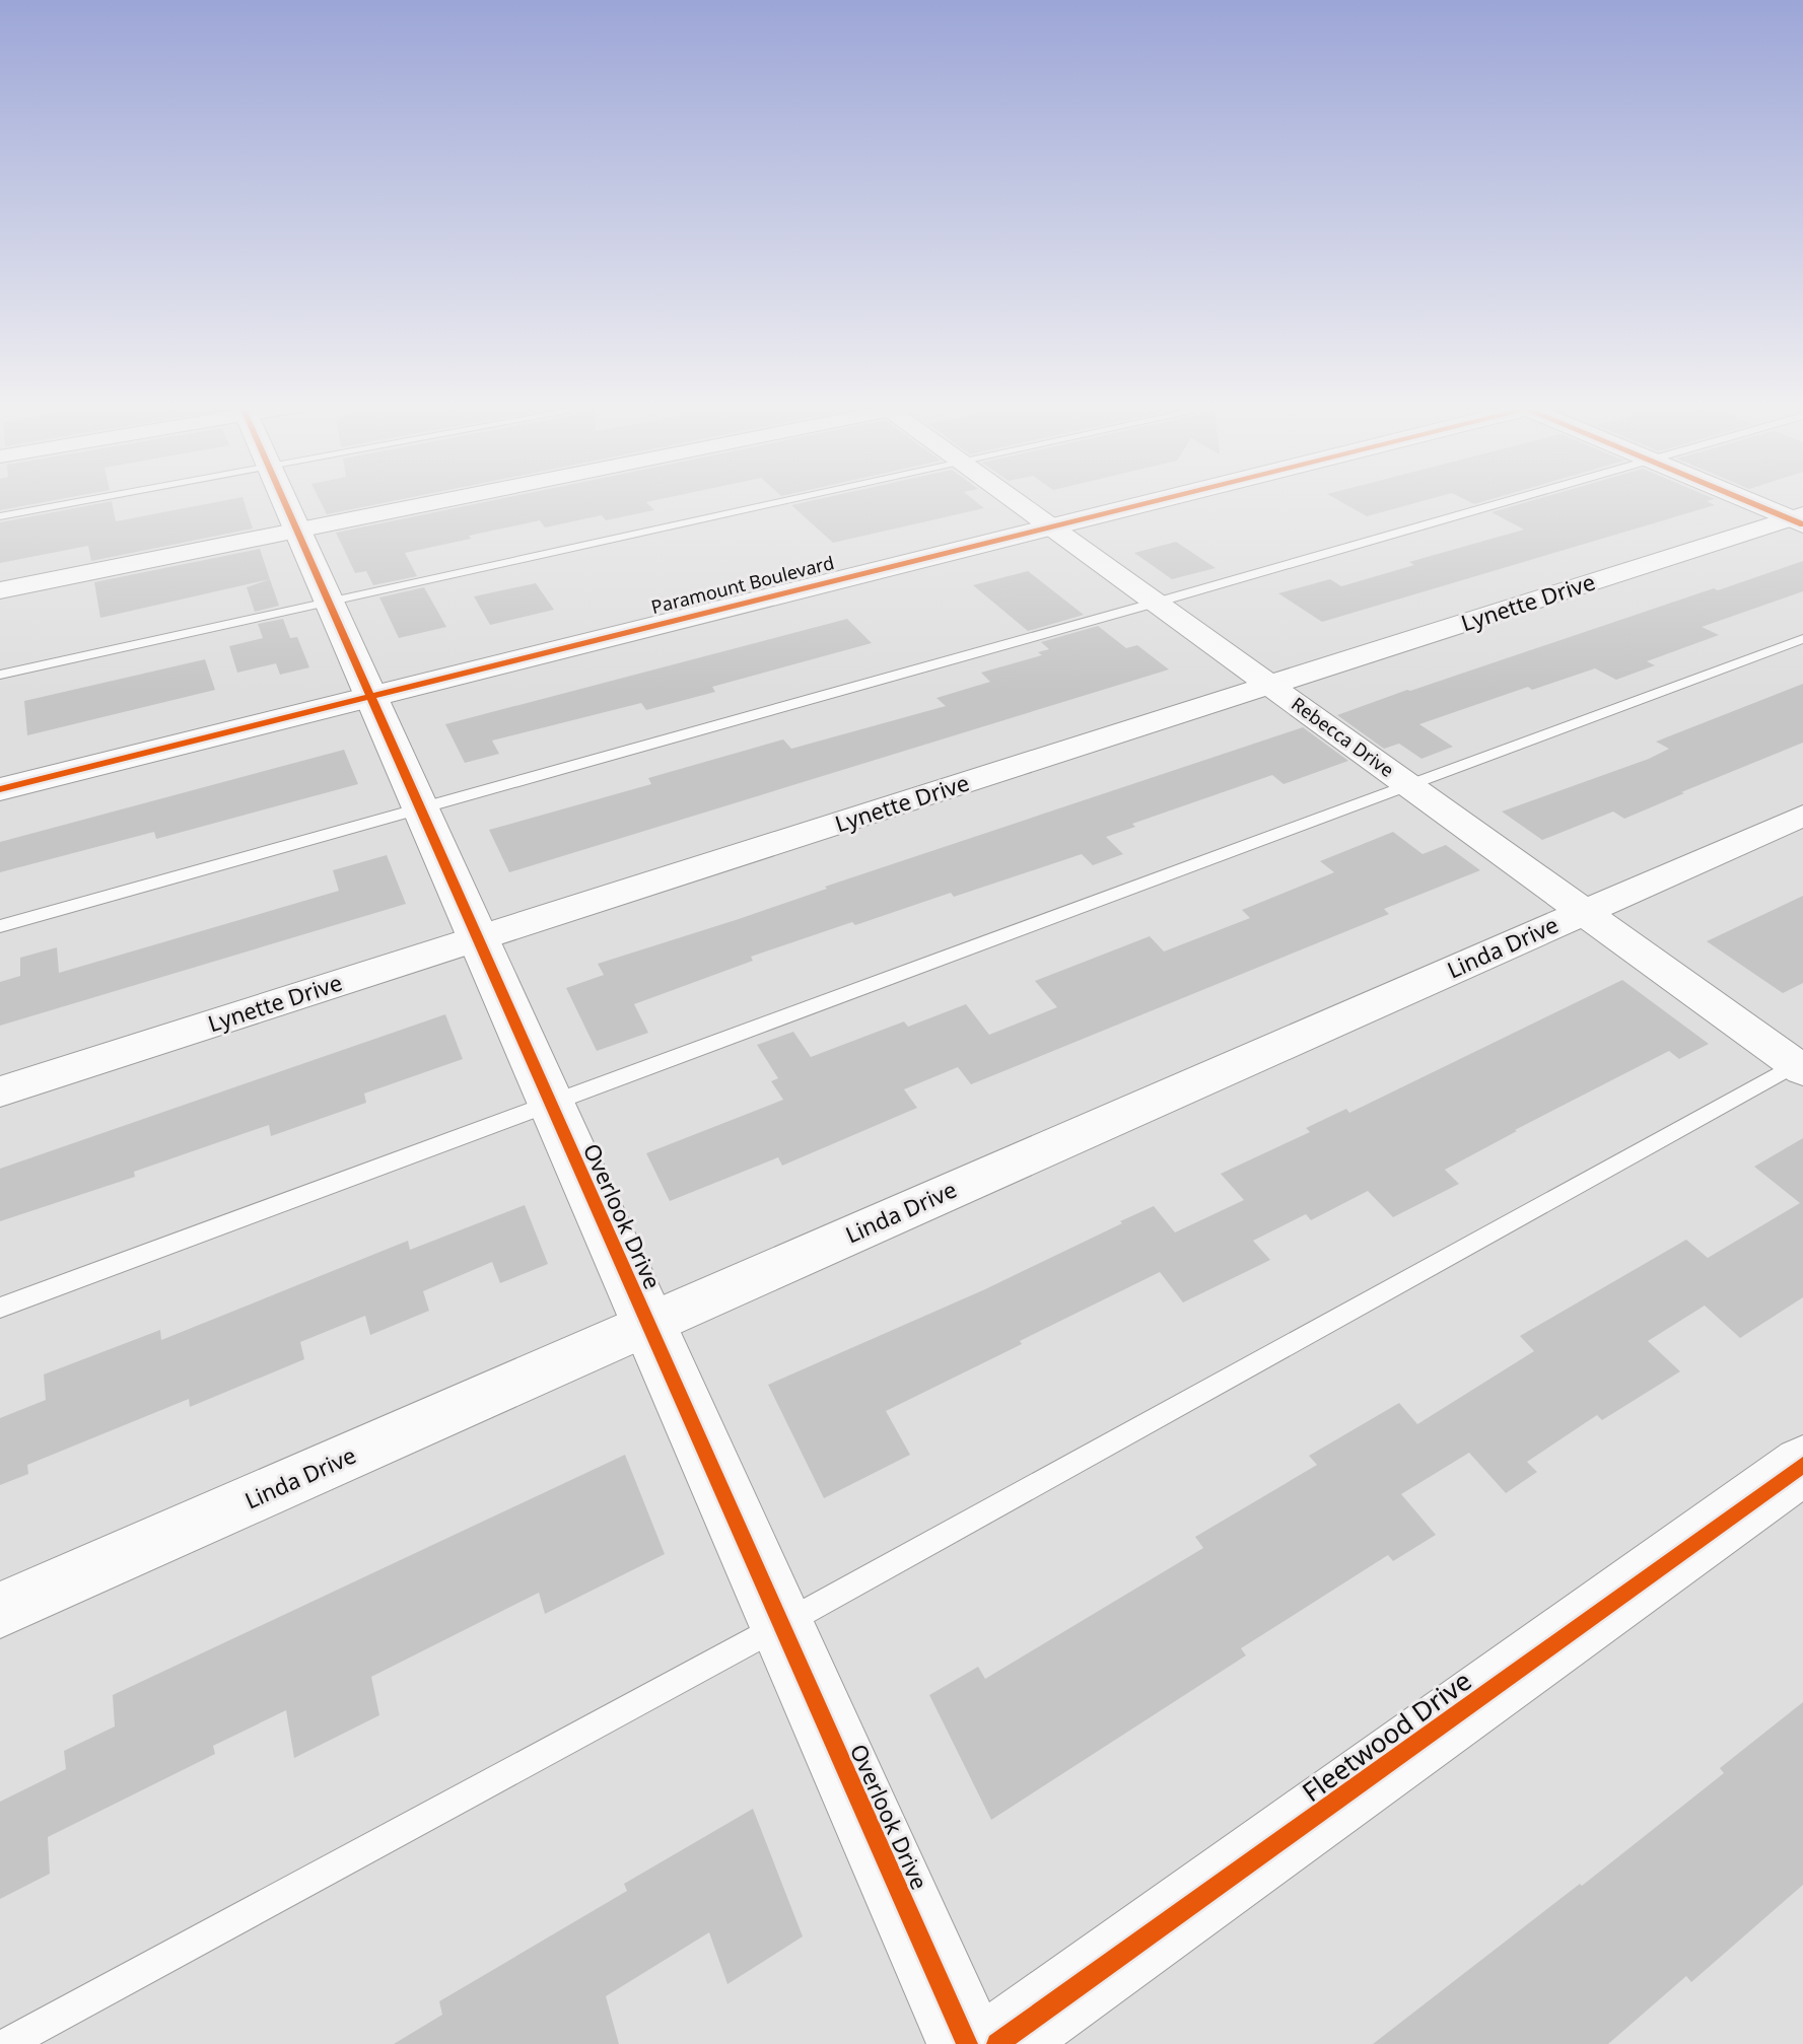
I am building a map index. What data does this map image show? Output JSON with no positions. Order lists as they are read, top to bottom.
{
  "streets": {
    "street": [
      "Paramount Boulevard",
      "Lynette Drive",
      "Rebecca Drive",
      "Linda Drive",
      "Overlook Drive",
      "Fleetwood Drive"
    ]
  },
  "crossings": [
    ["Paramount Boulevard", "Rebecca Drive"],
    ["Paramount Boulevard", "Overlook Drive"],
    ["Lynette Drive", "Rebecca Drive"],
    ["Lynette Drive", "Overlook Drive"],
    ["Rebecca Drive", "Linda Drive"],
    ["Linda Drive", "Overlook Drive"]
  ]
}
